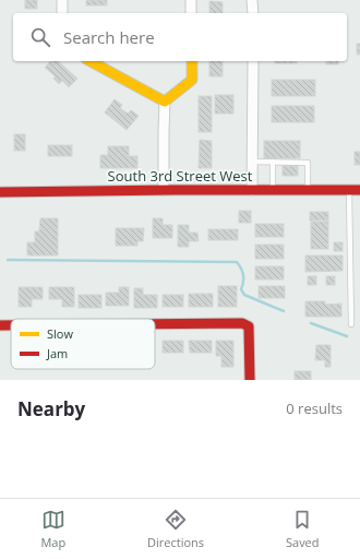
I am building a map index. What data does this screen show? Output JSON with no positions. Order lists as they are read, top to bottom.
{
  "streets": {
    "street": ["South 3rd Street West"]
  },
  "legend": ["Slow", "Jam"],
  "page": {
    "search": "Search here",
    "heading": ["Nearby", "0 results"],
    "nav": ["Map", "Directions", "Saved"]
  }
}
